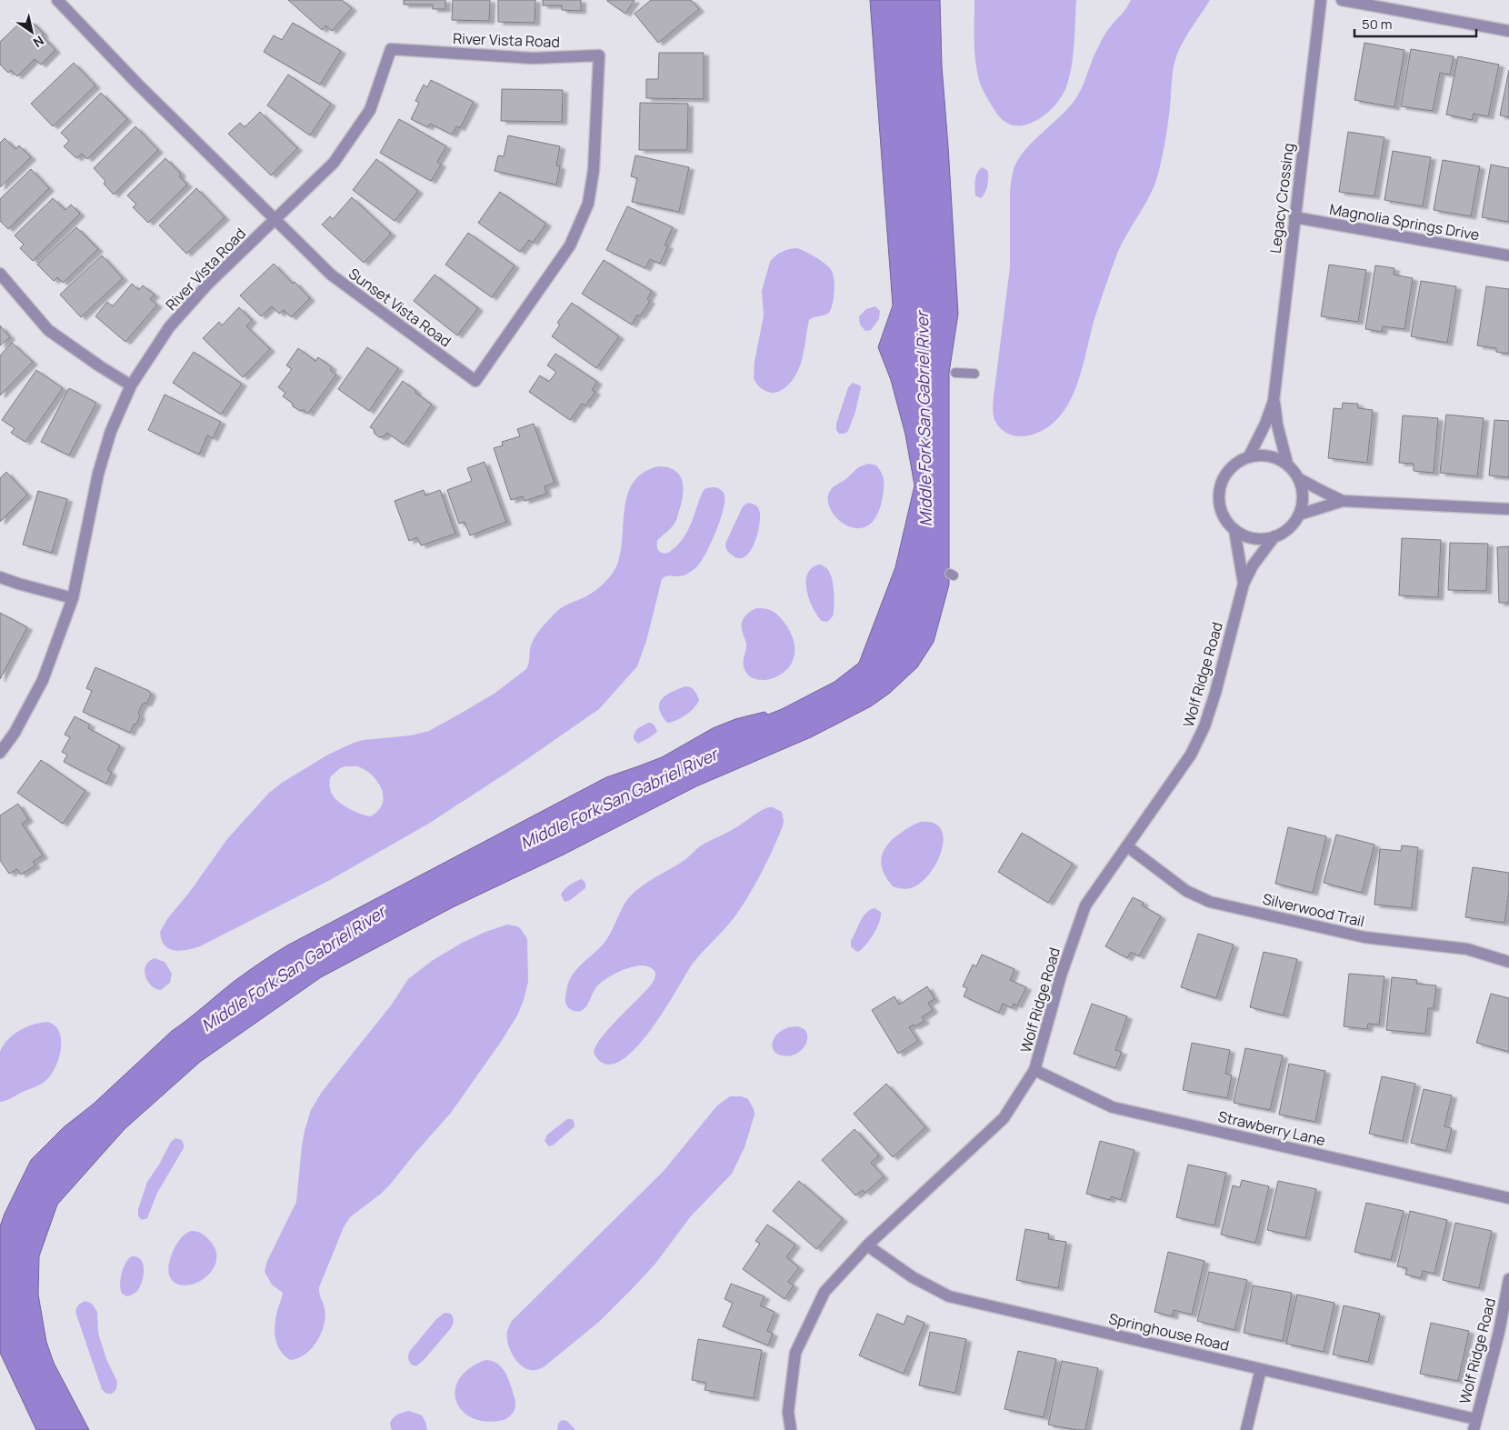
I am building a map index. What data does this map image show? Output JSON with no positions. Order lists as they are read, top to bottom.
{
  "streets": {
    "street": [
      "River Vista Road",
      "Legacy Crossing",
      "Magnolia Springs Drive",
      "Sunset Vista Road",
      "Wolf Ridge Road",
      "Silverwood Trail",
      "Strawberry Lane",
      "Springhouse Road"
    ]
  },
  "crossings": [
    ["River Vista Road", "Sunset Vista Road"],
    ["Legacy Crossing", "Magnolia Springs Drive"],
    ["Legacy Crossing", "Wolf Ridge Road"],
    ["Wolf Ridge Road", "Silverwood Trail"],
    ["Wolf Ridge Road", "Strawberry Lane"],
    ["Wolf Ridge Road", "Springhouse Road"]
  ],
  "water": ["Middle Fork San Gabriel River"],
  "scale_bar": "50 m",
  "north": "bottom right"
}
